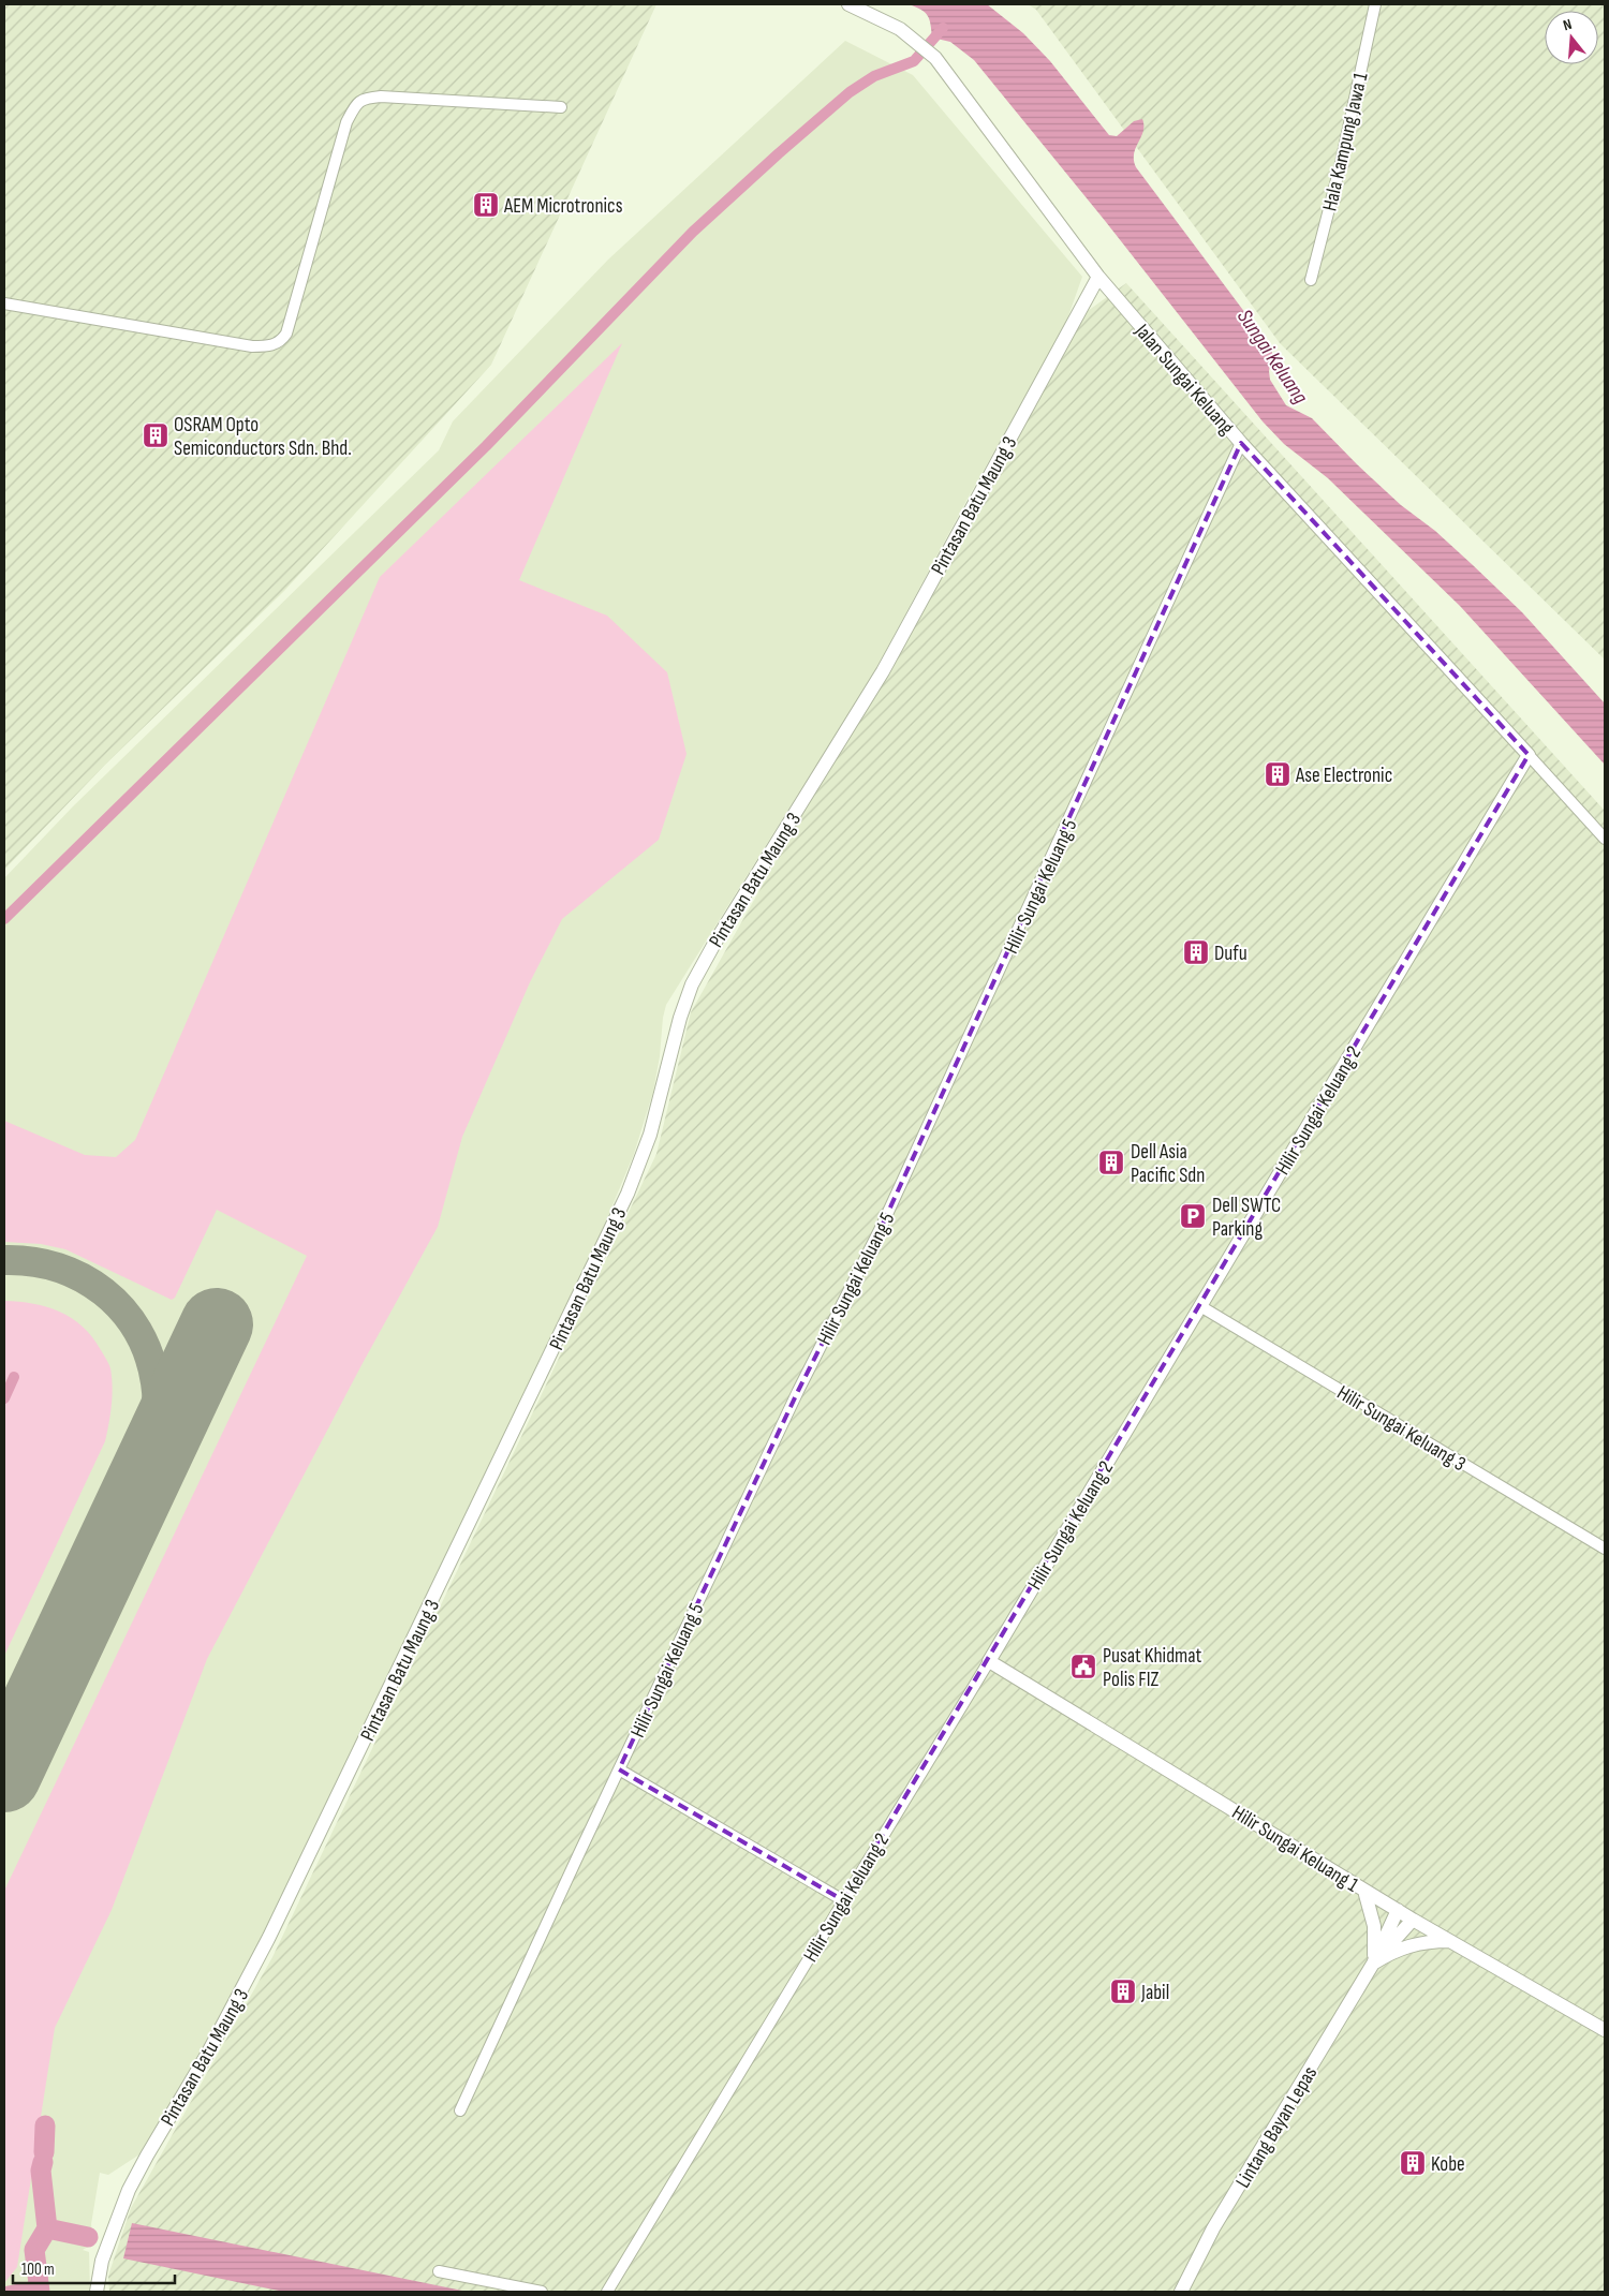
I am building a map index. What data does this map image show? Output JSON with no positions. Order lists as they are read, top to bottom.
{
  "streets": {
    "street": [
      "Hala Kampung Jawa 1",
      "Jalan Sungai Keluang",
      "Pintasan Batu Maung 3",
      "Hilir Sungai Keluang 5",
      "Hilir Sungai Keluang 2",
      "Hilir Sungai Keluang 3",
      "Hilir Sungai Keluang 1",
      "Lintang Bayan Lepas"
    ]
  },
  "crossings": [
    ["Jalan Sungai Keluang", "Pintasan Batu Maung 3"],
    ["Jalan Sungai Keluang", "Hilir Sungai Keluang 5"],
    ["Jalan Sungai Keluang", "Hilir Sungai Keluang 2"],
    ["Hilir Sungai Keluang 2", "Hilir Sungai Keluang 3"],
    ["Hilir Sungai Keluang 2", "Hilir Sungai Keluang 1"],
    ["Hilir Sungai Keluang 1", "Lintang Bayan Lepas"]
  ],
  "water": ["Sungai Keluang"],
  "places": {
    "building": [
      "AEM Microtronics",
      "OSRAM Opto Semiconductors Sdn. Bhd.",
      "Ase Electronic",
      "Dufu",
      "Dell Asia Pacific Sdn",
      "Jabil",
      "Kobe"
    ],
    "parking": ["Dell SWTC Parking"],
    "public building": ["Pusat Khidmat Polis FIZ"]
  },
  "scale_bar": "100 m",
  "north": "top"
}
